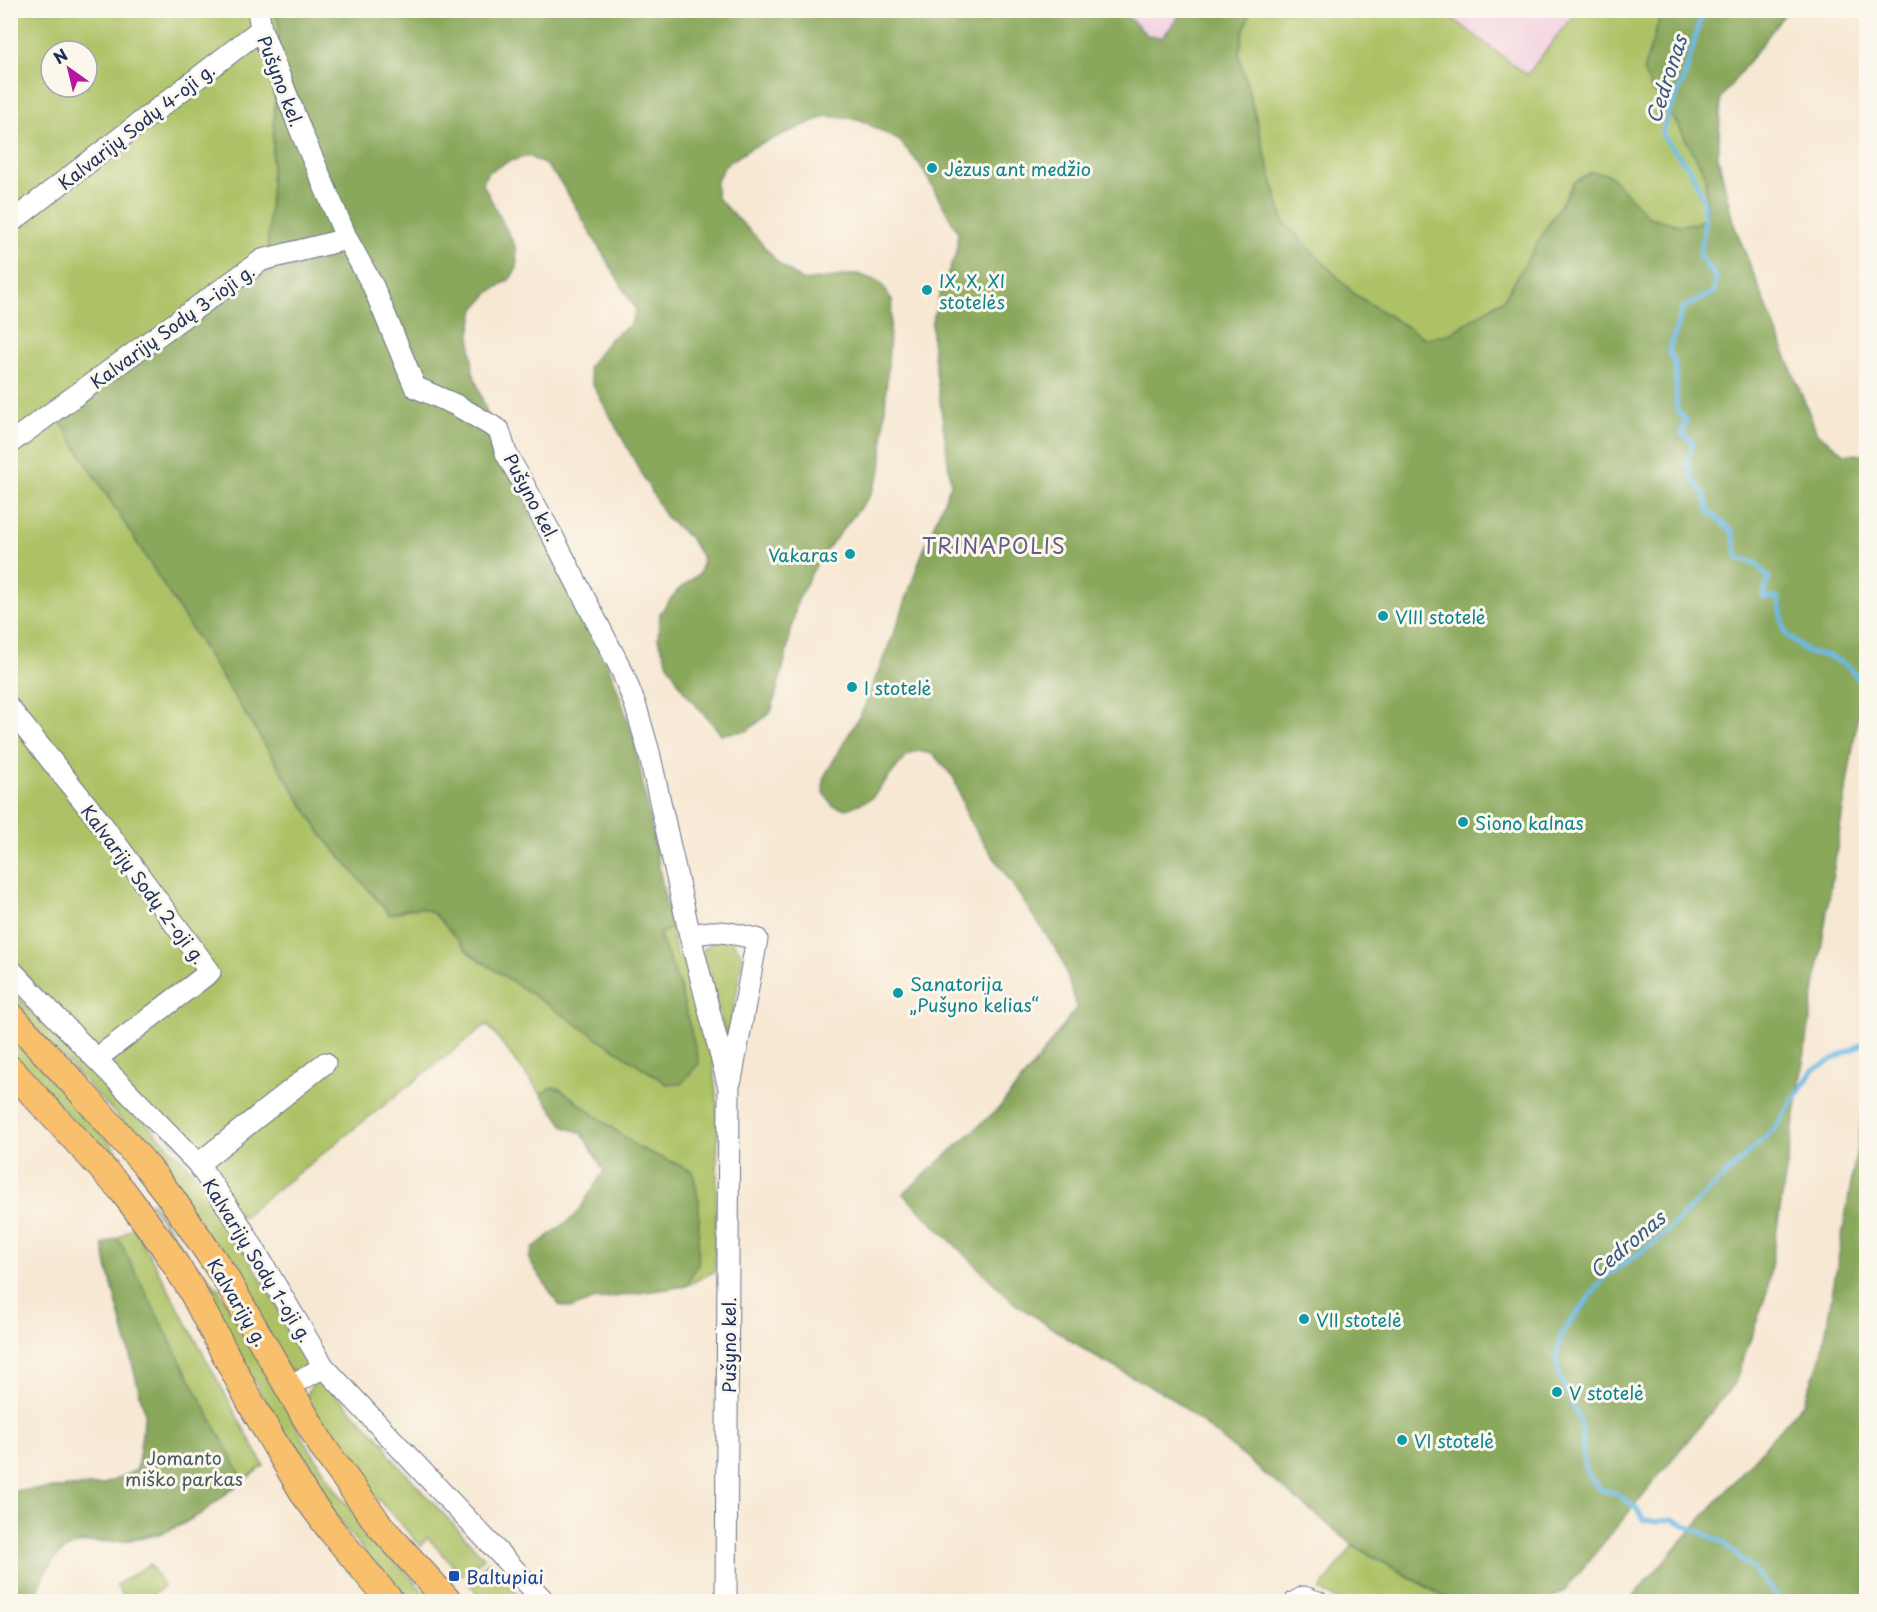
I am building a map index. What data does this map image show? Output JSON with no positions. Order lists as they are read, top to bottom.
{
  "streets": {
    "main road": ["Kalvarijų g."],
    "street": [
      "Pušyno kel.",
      "Kalvarijų Sodų 4-oji g.",
      "Kalvarijų Sodų 3-ioji g.",
      "Kalvarijų Sodų 2-oji g.",
      "Kalvarijų Sodų 1-oji g."
    ]
  },
  "crossings": [
    ["Pušyno kel.", "Kalvarijų Sodų 4-oji g."],
    ["Pušyno kel.", "Kalvarijų Sodų 3-ioji g."]
  ],
  "districts": ["TRINAPOLIS"],
  "water": ["Cedronas"],
  "parks": ["Jomanto miško parkas"],
  "places": {
    "other": [
      "Jėzus ant medžio",
      "IX, X, XI stotelės",
      "Vakaras",
      "VIII stotelė",
      "I stotelė",
      "Siono kalnas",
      "Sanatorija „Pušyno kelias“",
      "VII stotelė",
      "V stotelė",
      "VI stotelė"
    ],
    "transit": ["Baltupiai"]
  },
  "north": "top left"
}
